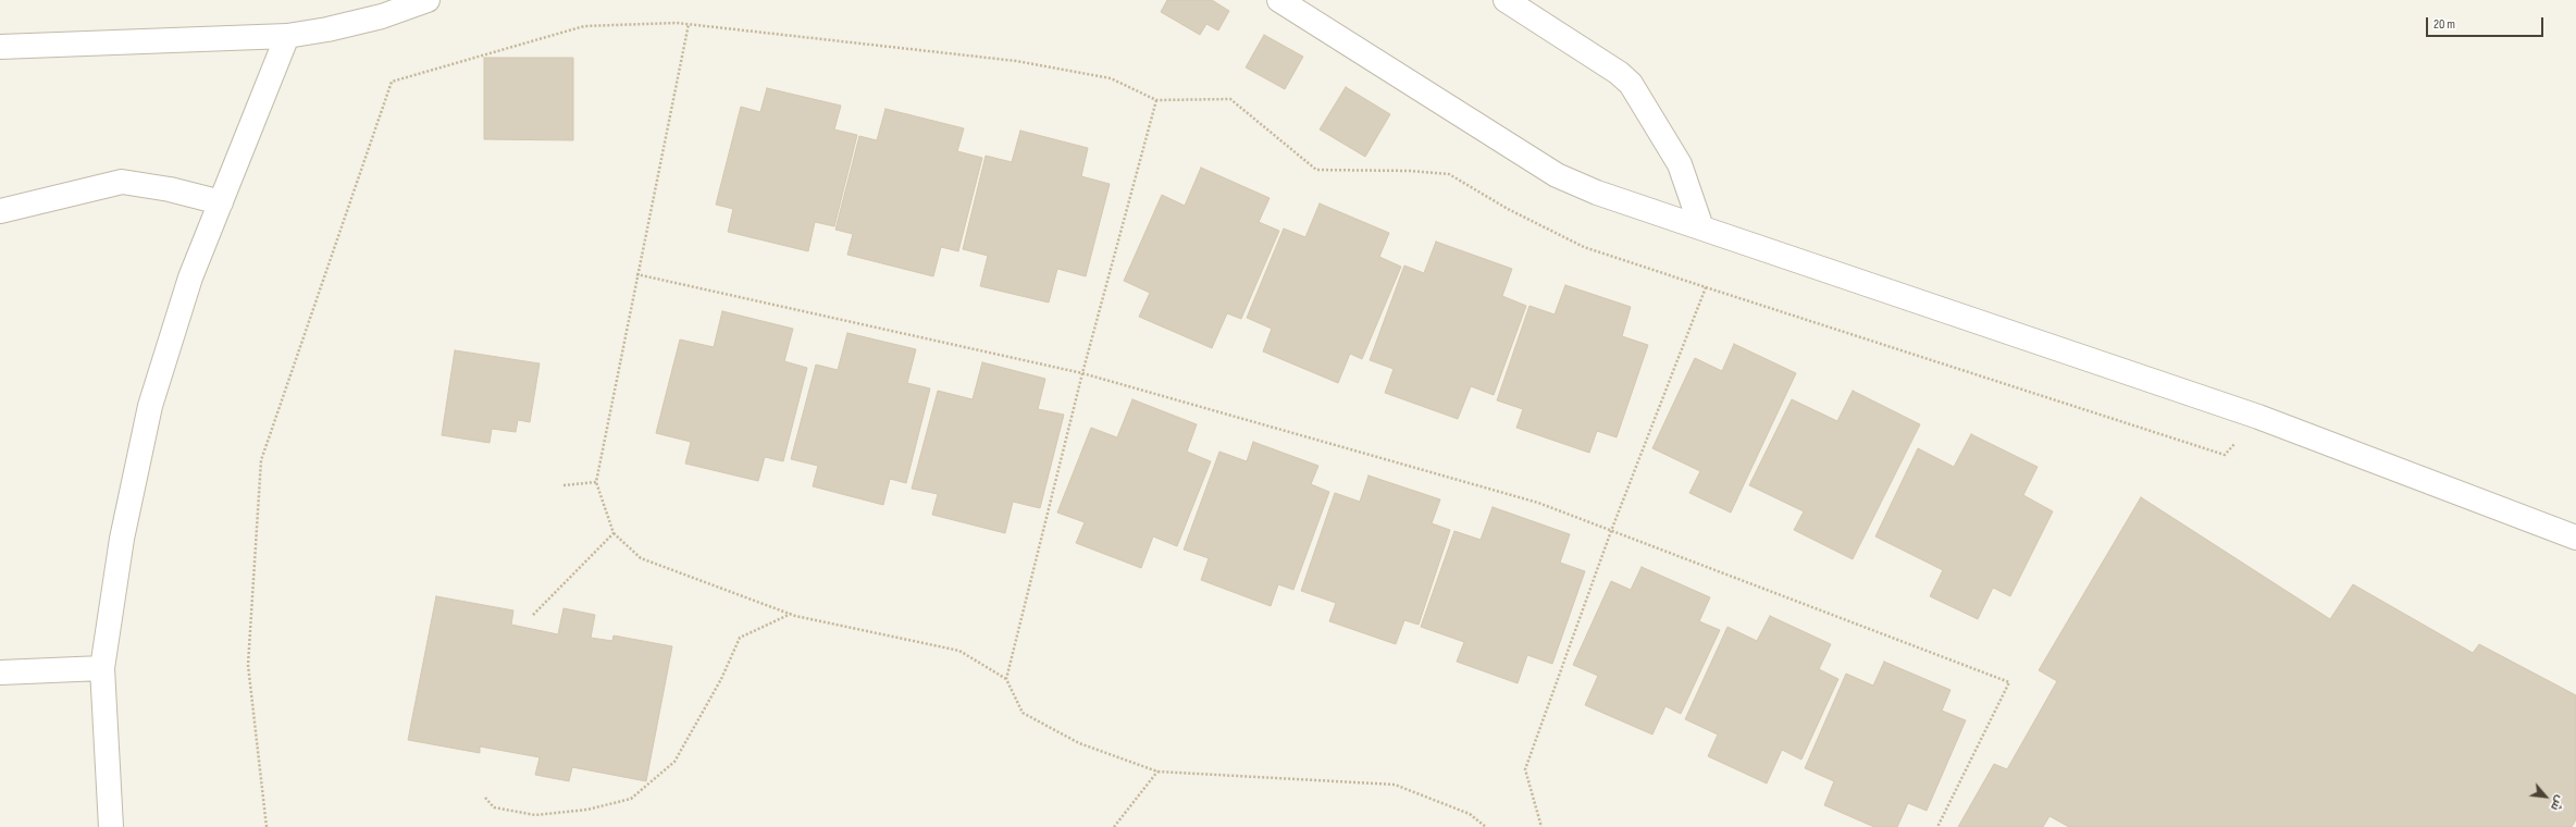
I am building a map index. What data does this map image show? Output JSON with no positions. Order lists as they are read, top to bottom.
{
  "scale_bar": "20 m",
  "north": "bottom right"
}
